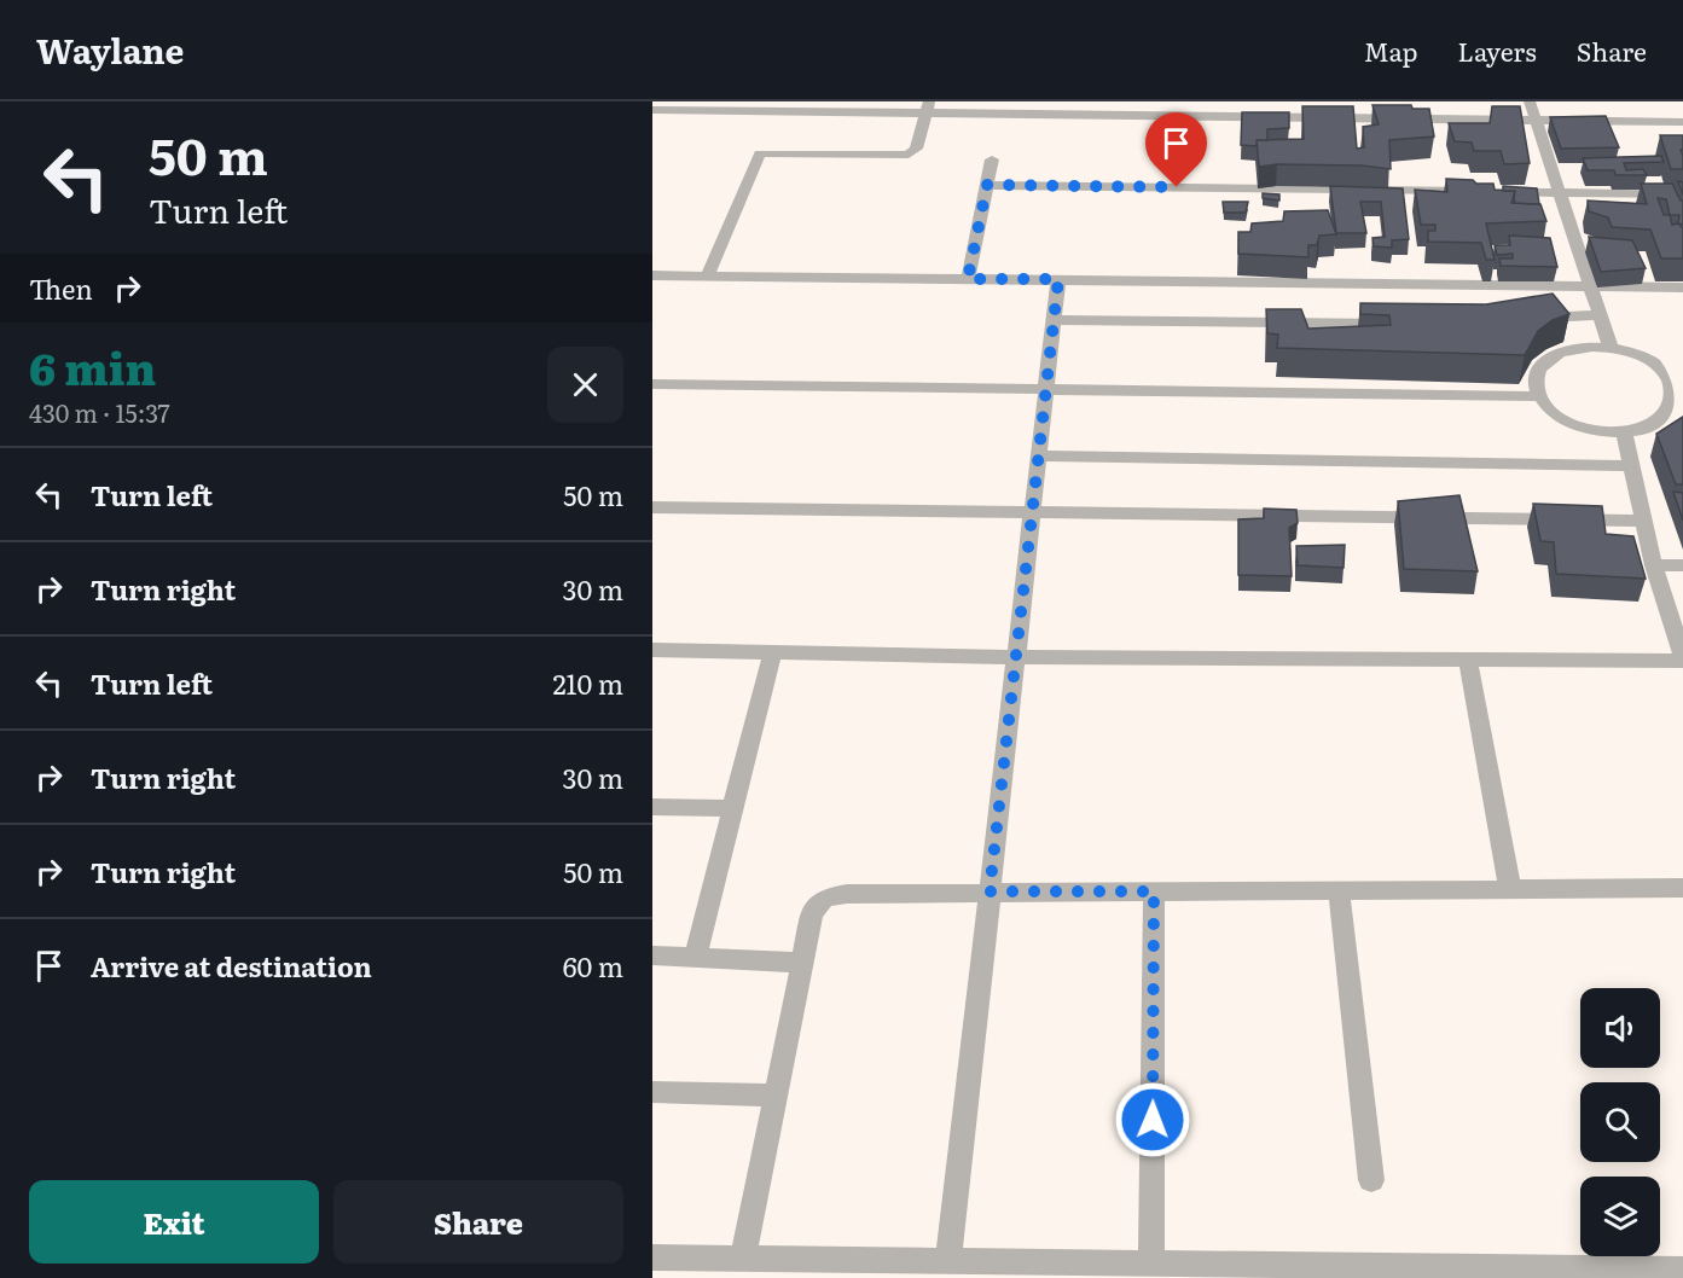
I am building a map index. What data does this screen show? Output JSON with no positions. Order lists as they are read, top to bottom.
{
  "page": {
    "header": "Waylane",
    "nav": ["Map", "Layers", "Share"],
    "turn": ["50 m", "Turn left"],
    "then": "Then",
    "heading": ["6 min", "430 m · 15:37"],
    "list": [
      {
        "name": "Turn left",
        "value": "50 m"
      },
      {
        "name": "Turn right",
        "value": "30 m"
      },
      {
        "name": "Turn left",
        "value": "210 m"
      },
      {
        "name": "Turn right",
        "value": "30 m"
      },
      {
        "name": "Turn right",
        "value": "50 m"
      },
      {
        "name": "Arrive at destination",
        "value": "60 m"
      }
    ],
    "buttons": ["Exit", "Share"]
  }
}
